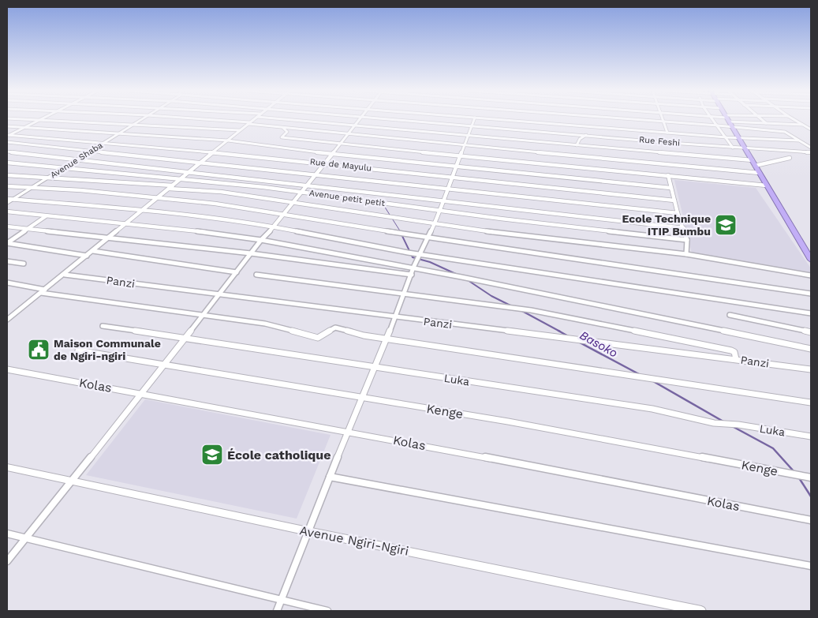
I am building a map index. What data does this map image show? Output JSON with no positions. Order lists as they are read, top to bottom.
{
  "streets": {
    "street": [
      "Rue Feshi",
      "Avenue Shaba",
      "Rue de Mayulu",
      "Avenue petit petit",
      "Panzi",
      "Luka",
      "Kolas",
      "Kenge",
      "Avenue Ngiri-Ngiri"
    ]
  },
  "crossings": [
    ["Avenue Shaba", "Rue de Mayulu"],
    ["Avenue Shaba", "Avenue petit petit"]
  ],
  "water": ["Basoko"],
  "places": {
    "school or university": ["Ecole Technique ITIP Bumbu", "École catholique"],
    "public building": ["Maison Communale de Ngiri-ngiri"]
  }
}
